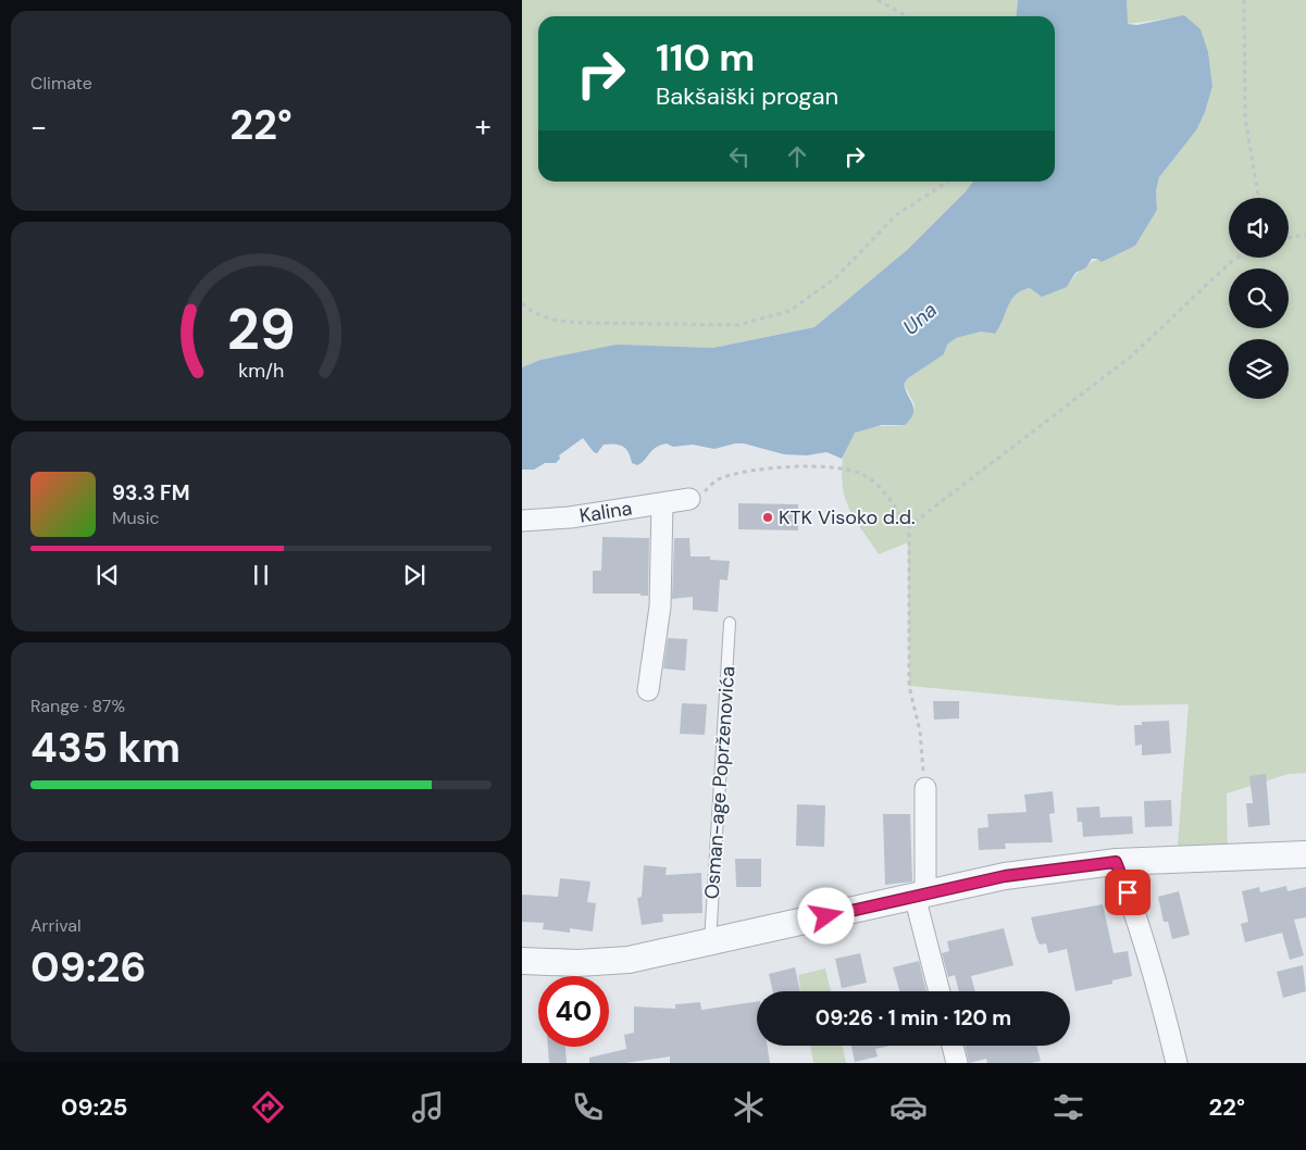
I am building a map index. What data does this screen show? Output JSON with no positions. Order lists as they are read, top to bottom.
{
  "streets": {
    "street": ["Kalina"],
    "lane": ["Osman-age Poprženovića"]
  },
  "water": ["Una"],
  "places": ["KTK Visoko d.d."],
  "page": {
    "tile": [
      "Climate",
      ["Range · 87%", "435 km"],
      ["Arrival", "09:26"]
    ],
    "turn": ["110 m", "Bakšaiški progan"],
    "heat": ["−", "22°", "+"],
    "song": ["93.3 FM", "Music"],
    "limit": "40",
    "trip": "09:26 · 1 min · 120 m",
    "tabs": ["09:25", "22°"],
    "gauge": ["29", "km/h"]
  }
}
